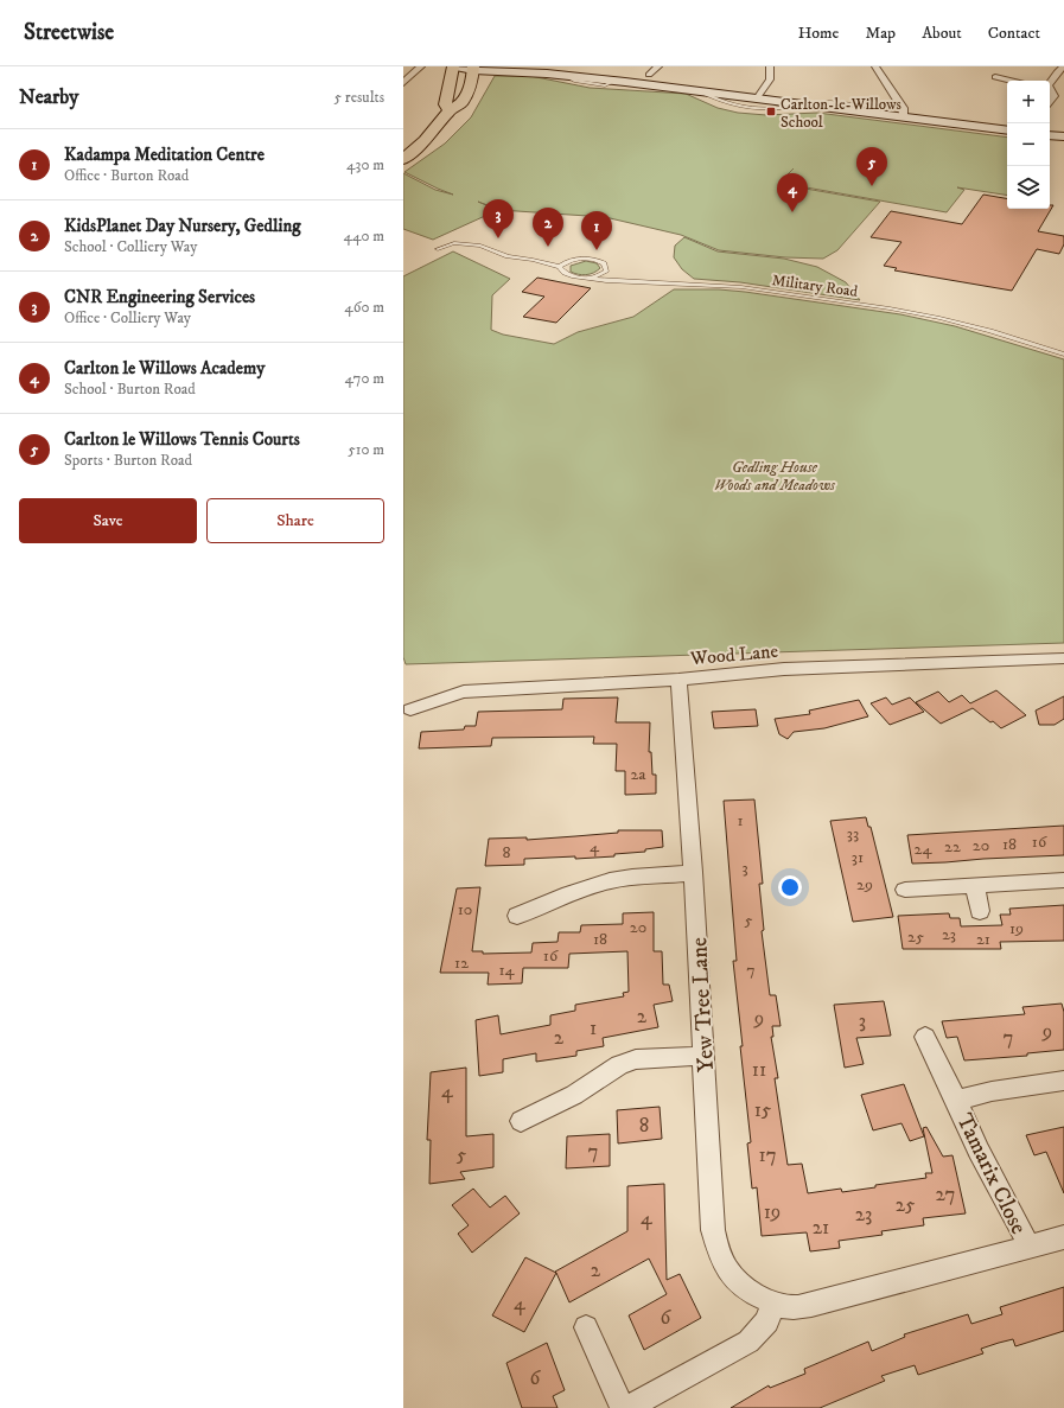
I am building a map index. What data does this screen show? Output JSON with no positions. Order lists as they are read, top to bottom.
{
  "streets": {
    "street": ["Wood Lane", "Yew Tree Lane", "Tamarix Close"],
    "lane": ["Military Road"]
  },
  "crossings": [
    ["Wood Lane", "Yew Tree Lane"],
    ["Yew Tree Lane", "Tamarix Close"]
  ],
  "parks": ["Gedling House Woods and Meadows"],
  "places": {
    "transit": ["Carlton-le-Willows School"]
  },
  "house_numbers": [
    "2a",
    "1",
    "33",
    "16",
    "18",
    "20",
    "4",
    "22",
    "24",
    "8",
    "31",
    "3",
    "29",
    "10",
    "5",
    "20",
    "19",
    "23",
    "25",
    "18",
    "21",
    "16",
    "12",
    "14",
    "7",
    "2",
    "9",
    "3",
    "1",
    "9",
    "2",
    "7",
    "11",
    "4",
    "15",
    "8",
    "7",
    "5",
    "17",
    "27",
    "25",
    "19",
    "23",
    "4",
    "21",
    "2",
    "4",
    "6",
    "6"
  ],
  "page": {
    "header": "Streetwise",
    "nav": [
      "Home",
      "Map",
      "About",
      "Contact"
    ],
    "heading": ["Nearby", "5 results"],
    "map_buttons": ["+", "−"],
    "list": [
      {
        "mark": "1",
        "name": "Kadampa Meditation Centre",
        "note": "Office · Burton Road",
        "value": "430 m"
      },
      {
        "mark": "2",
        "name": "KidsPlanet Day Nursery, Gedling",
        "note": "School · Colliery Way",
        "value": "440 m"
      },
      {
        "mark": "3",
        "name": "CNR Engineering Services",
        "note": "Office · Colliery Way",
        "value": "460 m"
      },
      {
        "mark": "4",
        "name": "Carlton le Willows Academy",
        "note": "School · Burton Road",
        "value": "470 m"
      },
      {
        "mark": "5",
        "name": "Carlton le Willows Tennis Courts",
        "note": "Sports · Burton Road",
        "value": "510 m"
      }
    ],
    "pins": [
      "5",
      "4",
      "3",
      "2",
      "1"
    ],
    "buttons": ["Save", "Share"]
  }
}
